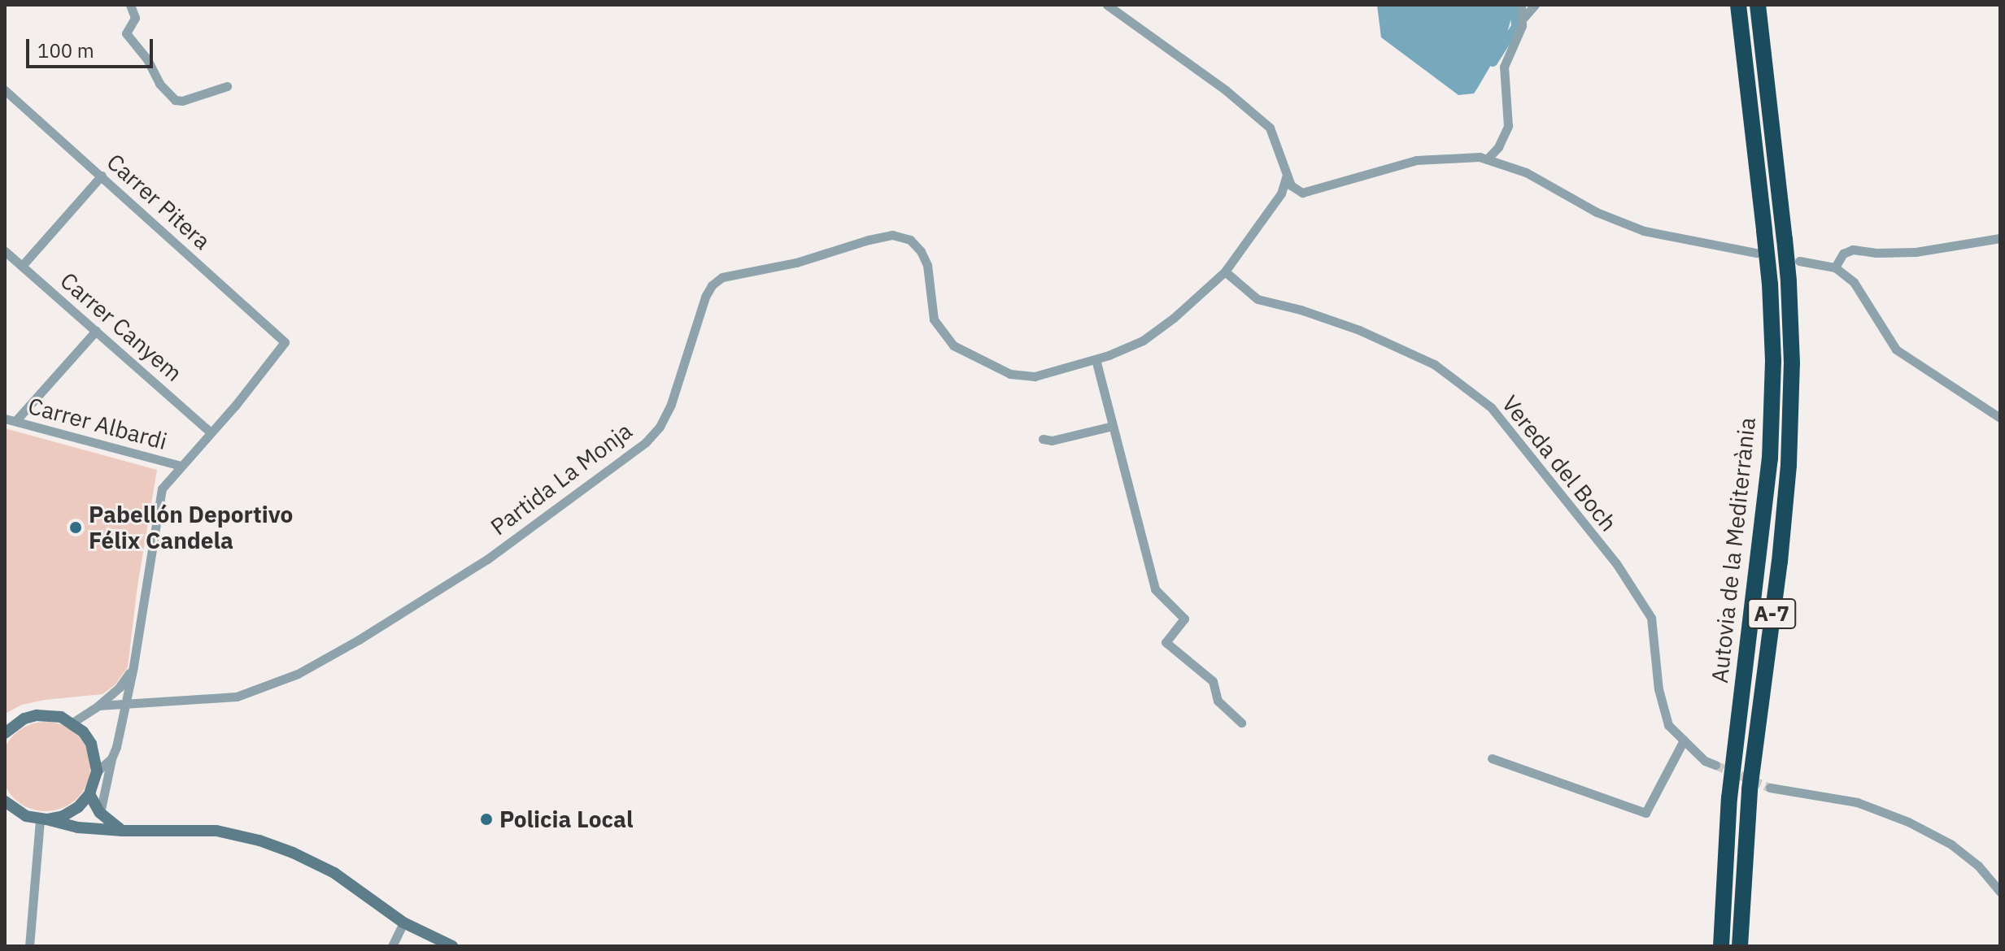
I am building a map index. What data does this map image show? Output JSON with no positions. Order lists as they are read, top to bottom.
{
  "streets": {
    "highway": ["Autovia de la Mediterrània", "A-7"],
    "street": [
      "Carrer Pitera",
      "Carrer Canyem",
      "Carrer Albardi",
      "Vereda del Boch",
      "Partida La Monja"
    ]
  },
  "crossings": [
    ["Carrer Pitera", "Carrer Canyem"]
  ],
  "places": ["Pabellón Deportivo Félix Candela", "Policia Local"],
  "scale_bar": "100 m"
}
